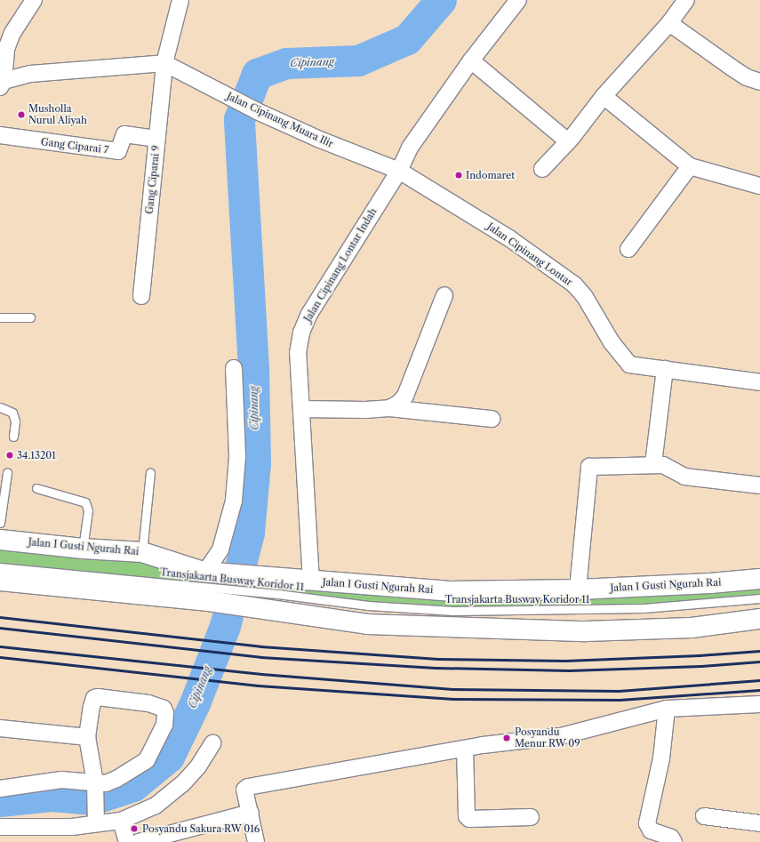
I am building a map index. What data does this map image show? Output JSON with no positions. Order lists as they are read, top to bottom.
{
  "streets": {
    "main road": ["Jalan I Gusti Ngurah Rai"],
    "street": [
      "Jalan Cipinang Muara Ilir",
      "Gang Ciparai 7",
      "Gang Ciparai 9",
      "Jalan Cipinang Lontar",
      "Jalan Cipinang Lontar Indah"
    ],
    "lane": ["Transjakarta Busway Koridor 11"]
  },
  "crossings": [
    ["Jalan Cipinang Muara Ilir", "Gang Ciparai 9"],
    ["Jalan Cipinang Muara Ilir", "Jalan Cipinang Lontar"],
    ["Jalan Cipinang Muara Ilir", "Jalan Cipinang Lontar Indah"],
    ["Gang Ciparai 7", "Gang Ciparai 9"],
    ["Jalan Cipinang Lontar", "Jalan Cipinang Lontar Indah"],
    ["Jalan Cipinang Lontar Indah", "Jalan I Gusti Ngurah Rai"],
    ["Jalan I Gusti Ngurah Rai", "Transjakarta Busway Koridor 11"]
  ],
  "water": ["Cipinang"],
  "places": [
    "Musholla Nurul Aliyah",
    "Indomaret",
    "34.13201",
    "Posyandu Menur RW 09",
    "Posyandu Sakura RW 016"
  ]
}
